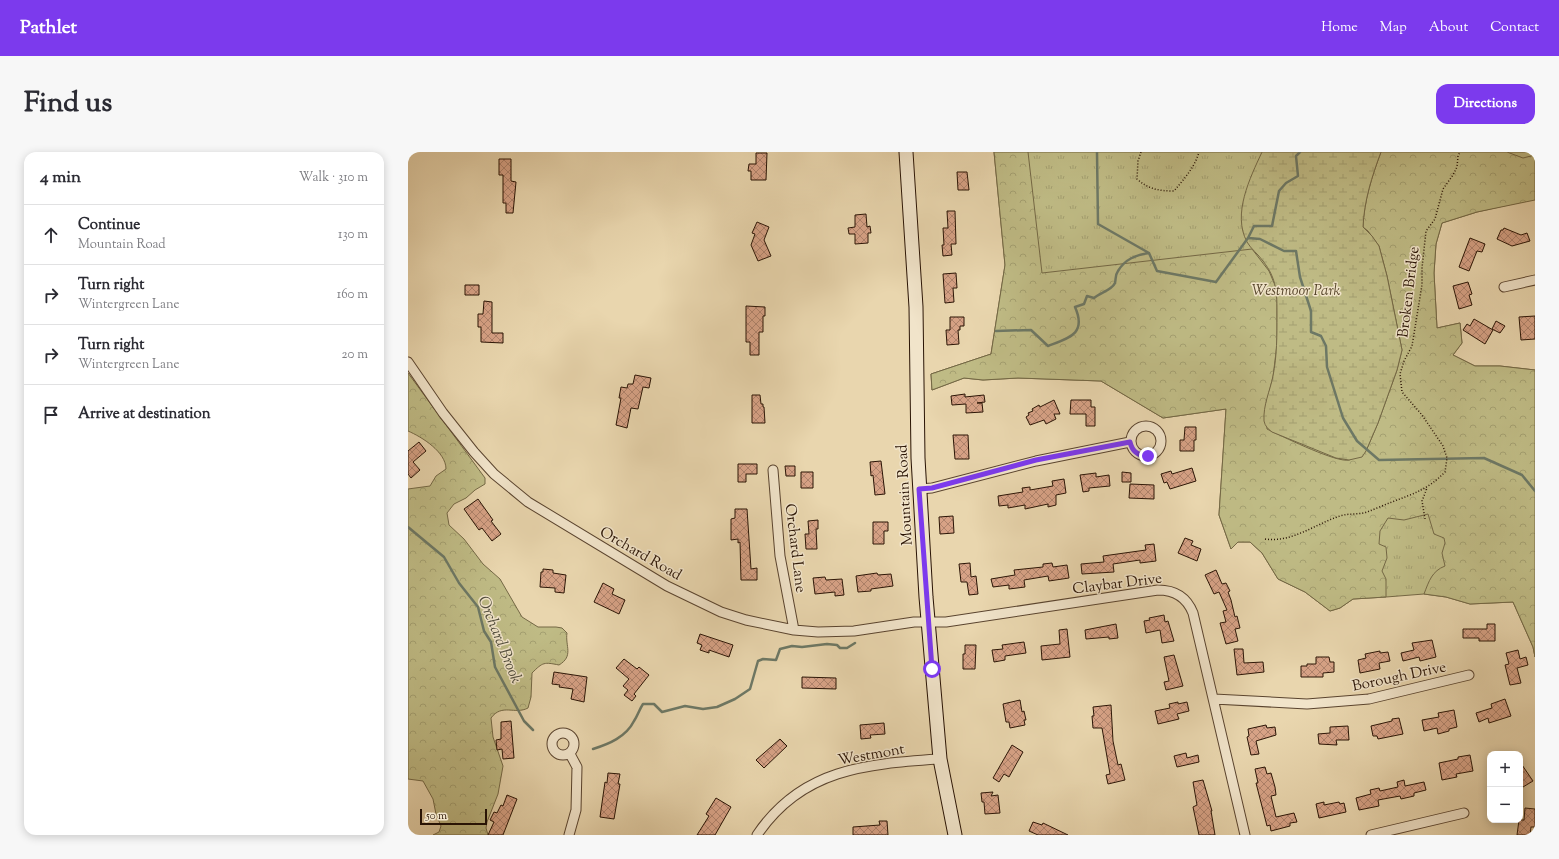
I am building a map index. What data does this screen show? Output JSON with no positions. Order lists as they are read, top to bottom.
{
  "streets": {
    "main road": ["Mountain Road"],
    "street": [
      "Orchard Lane",
      "Orchard Road",
      "Claybar Drive",
      "Borough Drive",
      "Westmont"
    ],
    "path": ["Broken Bridge"]
  },
  "crossings": [
    ["Mountain Road", "Orchard Road"],
    ["Mountain Road", "Claybar Drive"],
    ["Mountain Road", "Westmont"],
    ["Orchard Lane", "Orchard Road"],
    ["Orchard Road", "Claybar Drive"],
    ["Claybar Drive", "Borough Drive"]
  ],
  "water": ["Orchard Brook"],
  "parks": ["Westmoor Park"],
  "scale_bar": "50 m",
  "page": {
    "header": "Pathlet",
    "nav": [
      "Home",
      "Map",
      "About",
      "Contact"
    ],
    "title": "Find us",
    "buttons": "Directions",
    "heading": ["4 min", "Walk · 310 m"],
    "list": [
      ["Continue", "Mountain Road", "130 m"],
      ["Turn right", "Wintergreen Lane", "160 m"],
      ["Turn right", "Wintergreen Lane", "20 m"],
      "Arrive at destination"
    ],
    "map_buttons": ["+", "−"],
    "scale": "50 m"
  }
}
